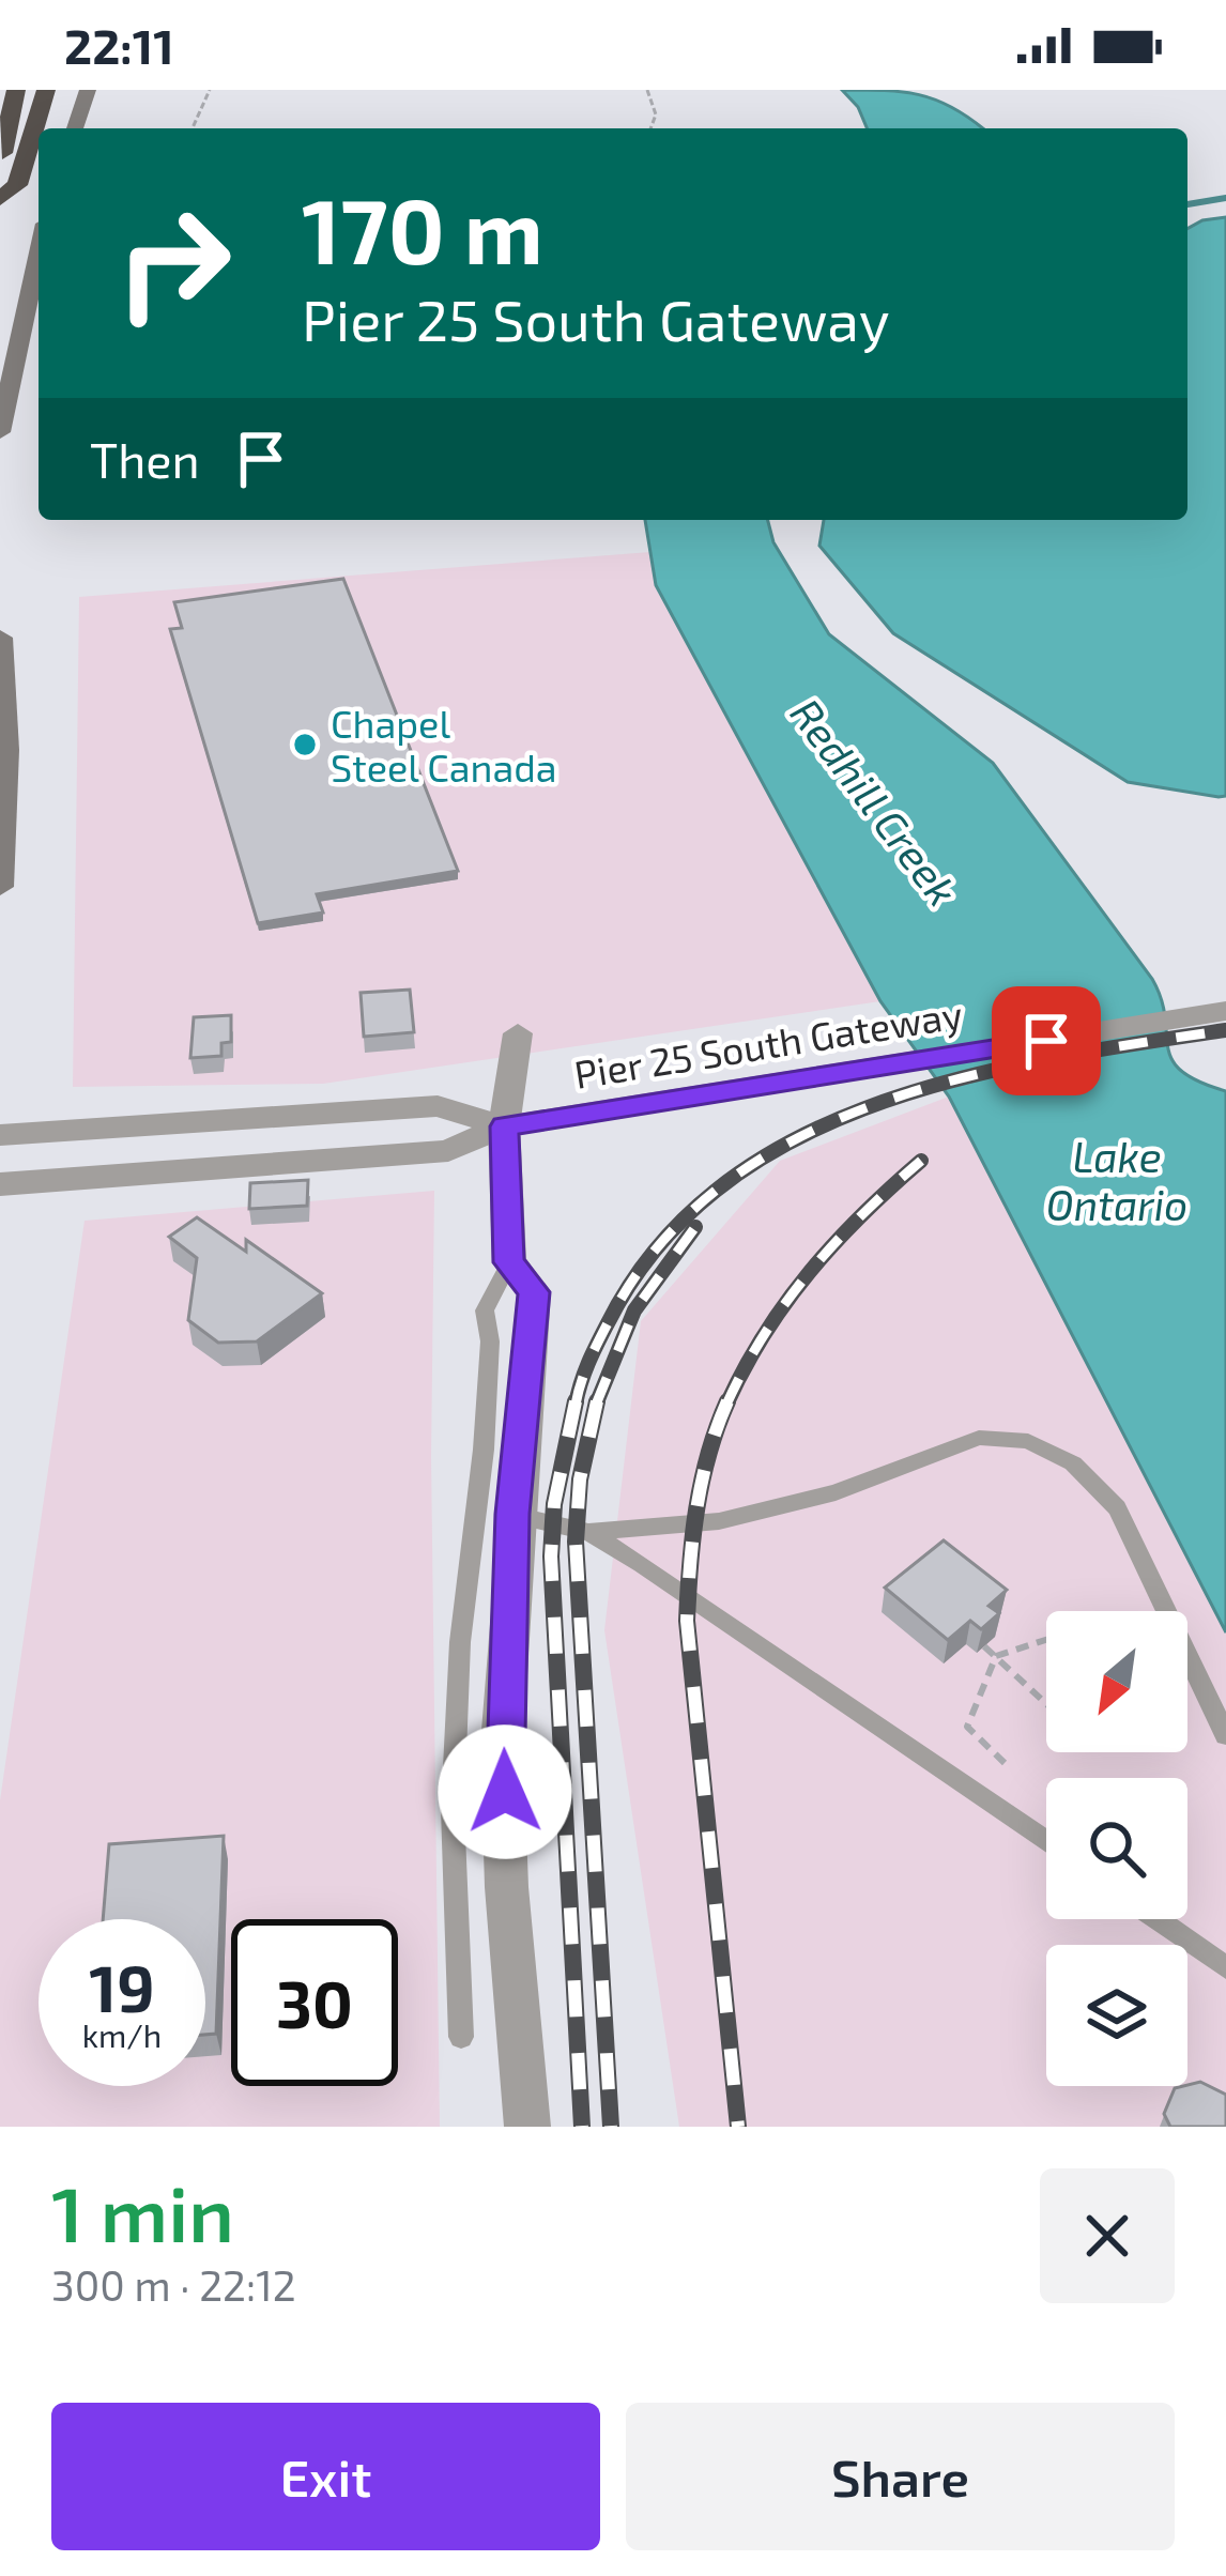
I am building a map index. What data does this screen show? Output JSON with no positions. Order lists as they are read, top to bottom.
{
  "streets": {
    "street": ["Pier 25 South Gateway"]
  },
  "water": ["Redhill Creek", "Lake Ontario"],
  "places": ["Chapel Steel Canada"],
  "north": "bottom left",
  "page": {
    "status": "22:11",
    "turn": ["170 m", "Pier 25 South Gateway"],
    "then": "Then",
    "speed": "19 km/h",
    "limit": "30",
    "heading": ["1 min", "300 m · 22:12"],
    "buttons": ["Exit", "Share"]
  }
}
